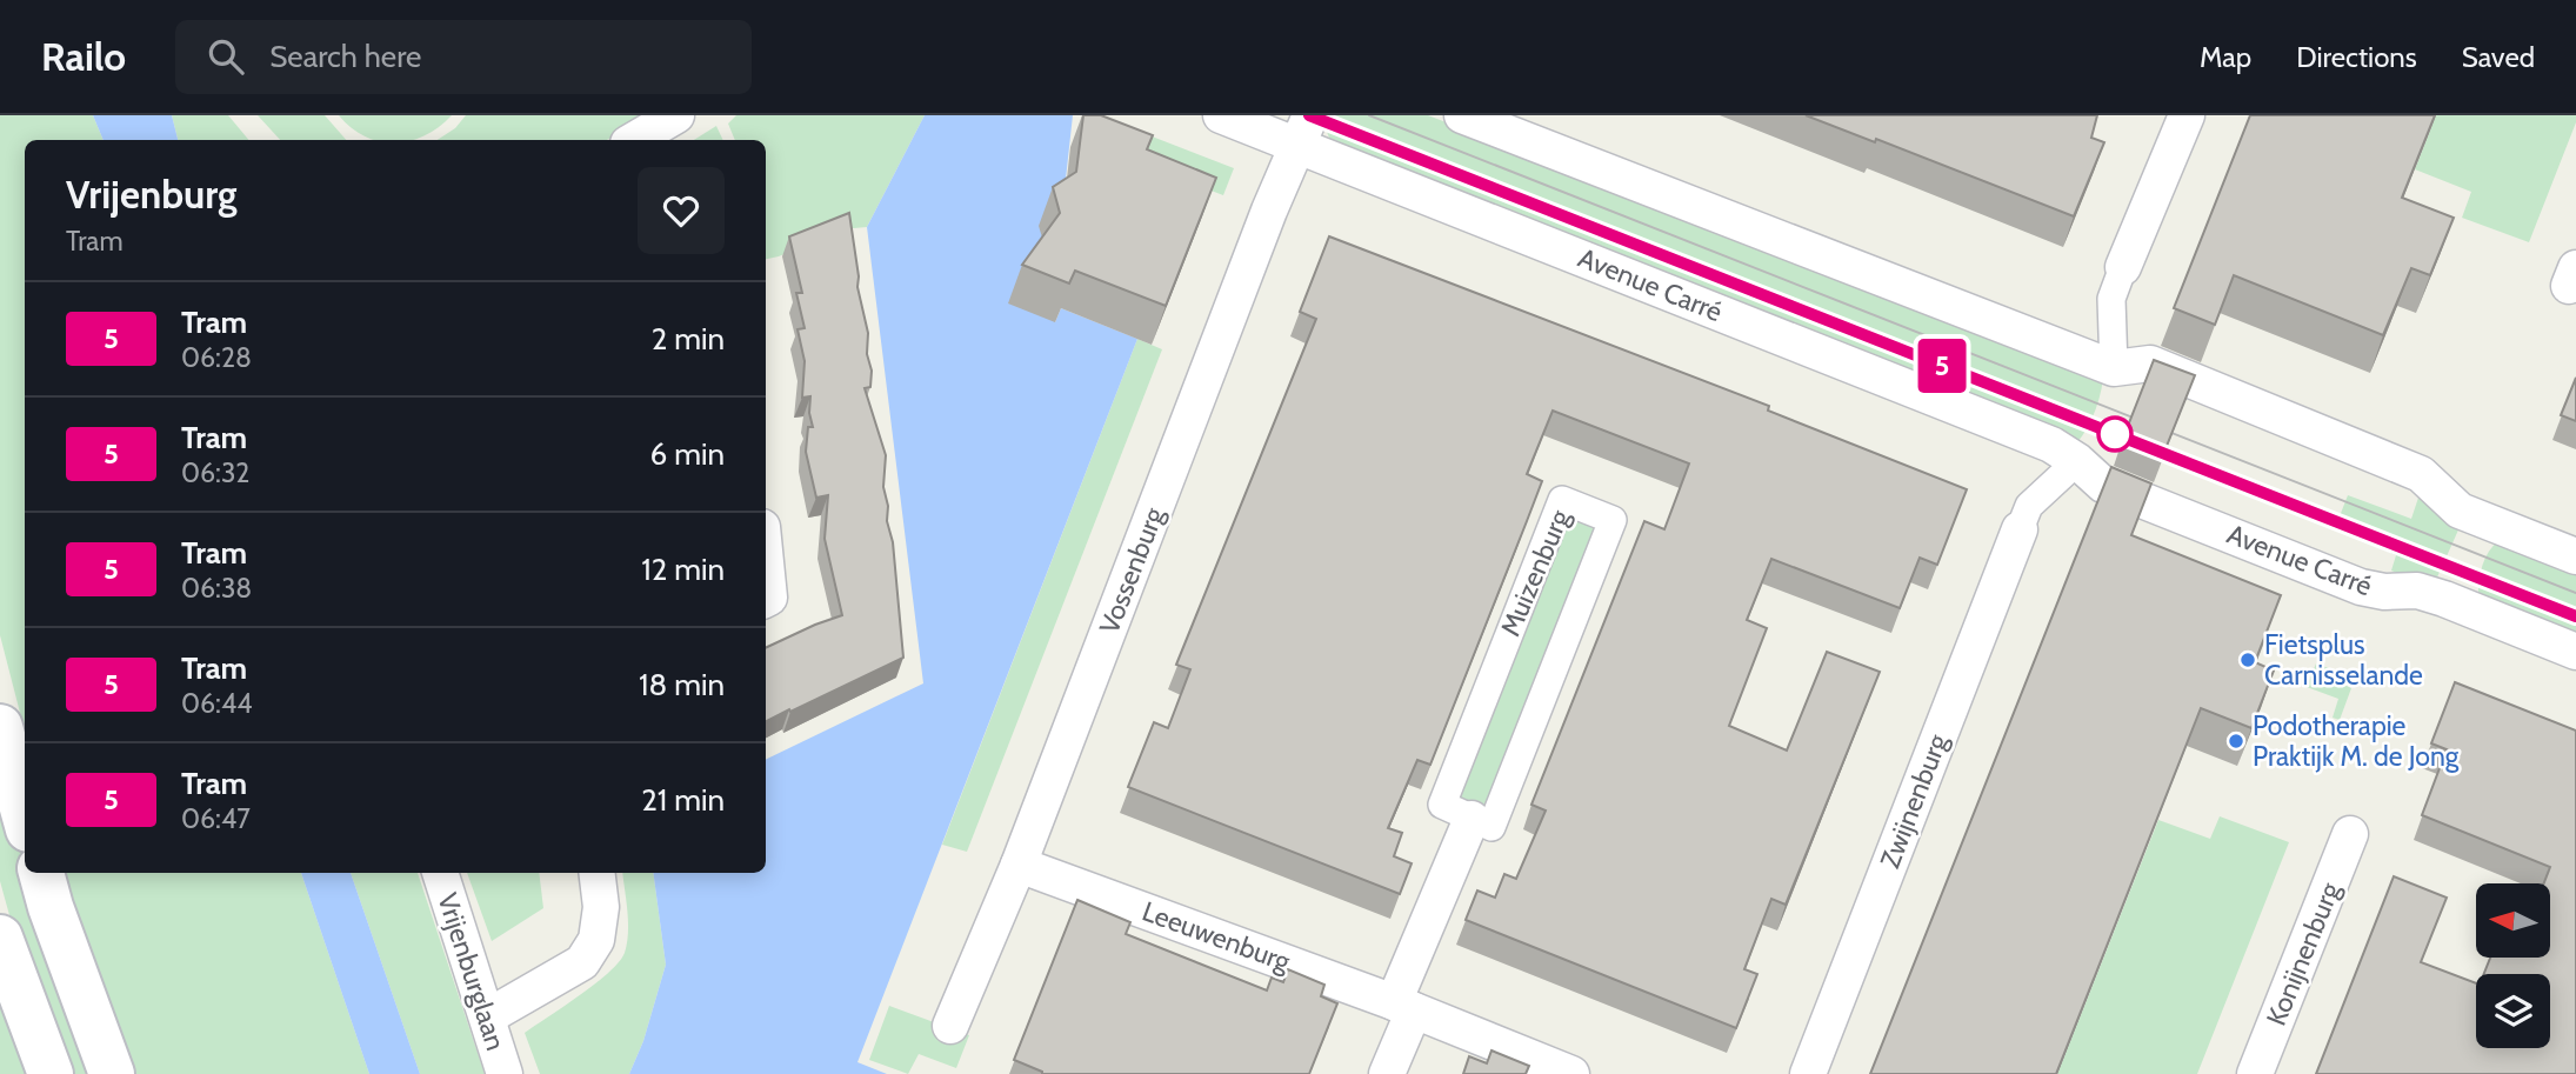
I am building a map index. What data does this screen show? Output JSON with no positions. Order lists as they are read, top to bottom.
{
  "streets": {
    "street": [
      "Avenue Carré",
      "Vossenburg",
      "Muizenburg",
      "Zwijnenburg",
      "Leeuwenburg",
      "Konijnenburg",
      "Vrijenburglaan"
    ]
  },
  "crossings": [
    ["Avenue Carré", "Vossenburg"],
    ["Vossenburg", "Leeuwenburg"]
  ],
  "places": ["Fietsplus Carnisselande", "Podotherapie Praktijk M. de Jong"],
  "lines": ["tram line 5"],
  "north": "left",
  "page": {
    "header": "Railo",
    "search": "Search here",
    "nav": ["Map", "Directions", "Saved"],
    "on_map": "5",
    "heading": ["Vrijenburg", "Tram"],
    "list": [
      {
        "mark": "5",
        "name": "Tram",
        "note": "06:28",
        "value": "2 min"
      },
      {
        "mark": "5",
        "name": "Tram",
        "note": "06:32",
        "value": "6 min"
      },
      {
        "mark": "5",
        "name": "Tram",
        "note": "06:38",
        "value": "12 min"
      },
      {
        "mark": "5",
        "name": "Tram",
        "note": "06:44",
        "value": "18 min"
      },
      {
        "mark": "5",
        "name": "Tram",
        "note": "06:47",
        "value": "21 min"
      }
    ]
  }
}
